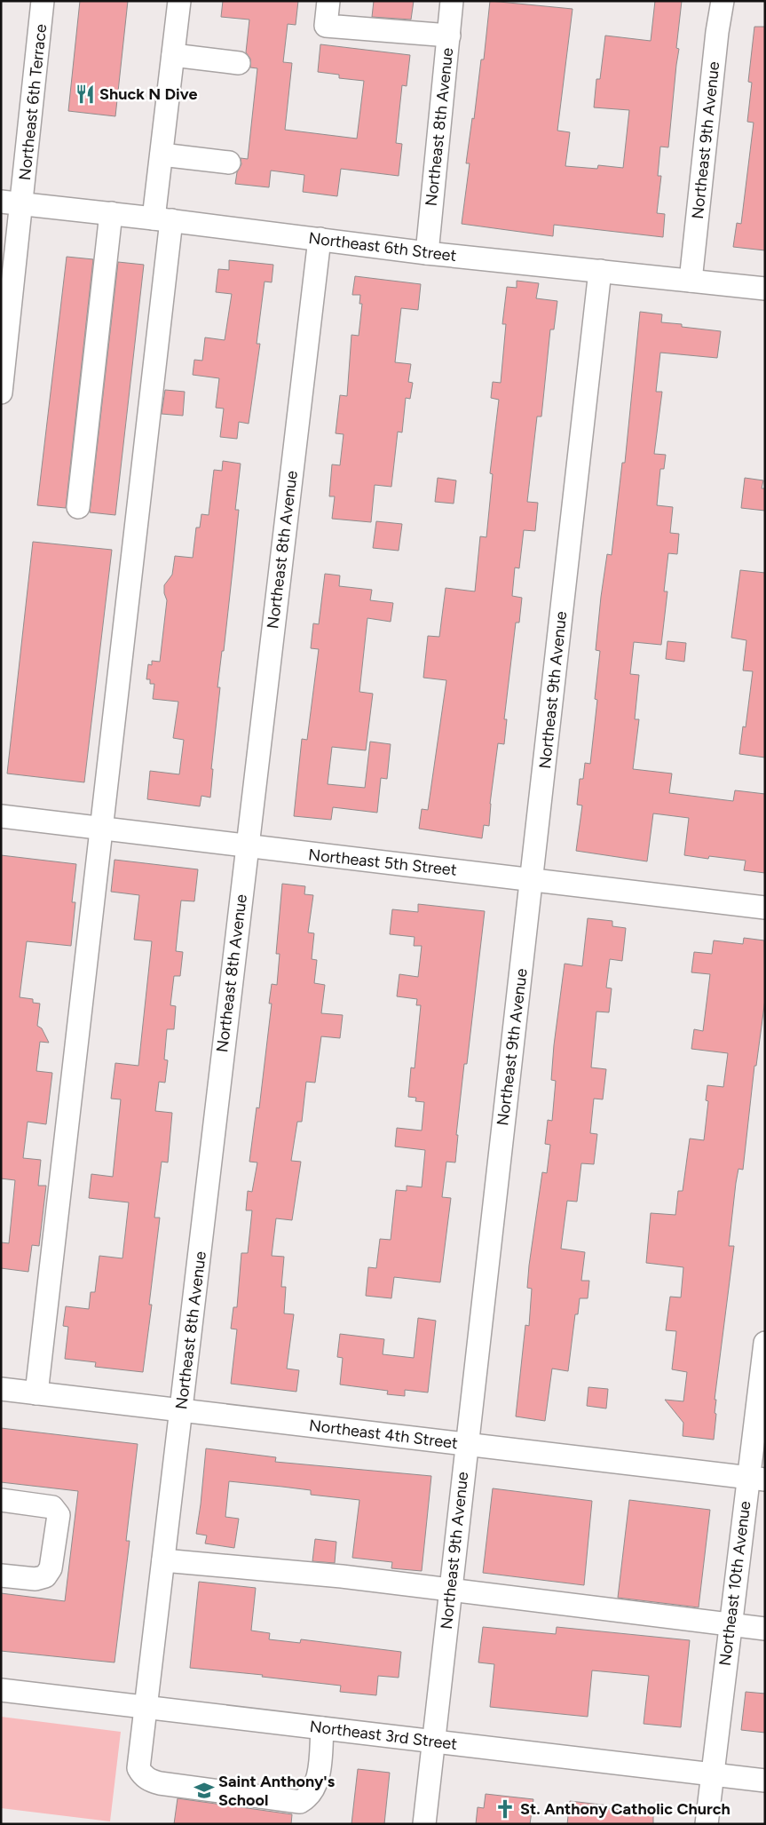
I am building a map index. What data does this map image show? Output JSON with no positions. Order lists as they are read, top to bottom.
{
  "streets": {
    "street": [
      "Northeast 6th Terrace",
      "Northeast 8th Avenue",
      "Northeast 9th Avenue",
      "Northeast 6th Street",
      "Northeast 5th Street",
      "Northeast 4th Street",
      "Northeast 10th Avenue",
      "Northeast 3rd Street"
    ]
  },
  "crossings": [
    ["Northeast 6th Terrace", "Northeast 6th Street"],
    ["Northeast 8th Avenue", "Northeast 6th Street"],
    ["Northeast 8th Avenue", "Northeast 5th Street"],
    ["Northeast 8th Avenue", "Northeast 4th Street"],
    ["Northeast 8th Avenue", "Northeast 3rd Street"],
    ["Northeast 9th Avenue", "Northeast 6th Street"],
    ["Northeast 9th Avenue", "Northeast 5th Street"],
    ["Northeast 9th Avenue", "Northeast 4th Street"],
    ["Northeast 9th Avenue", "Northeast 3rd Street"],
    ["Northeast 4th Street", "Northeast 10th Avenue"],
    ["Northeast 10th Avenue", "Northeast 3rd Street"]
  ],
  "places": {
    "restaurant": ["Shuck N Dive"],
    "school or university": ["Saint Anthony's School"],
    "church": ["St. Anthony Catholic Church"]
  }
}
